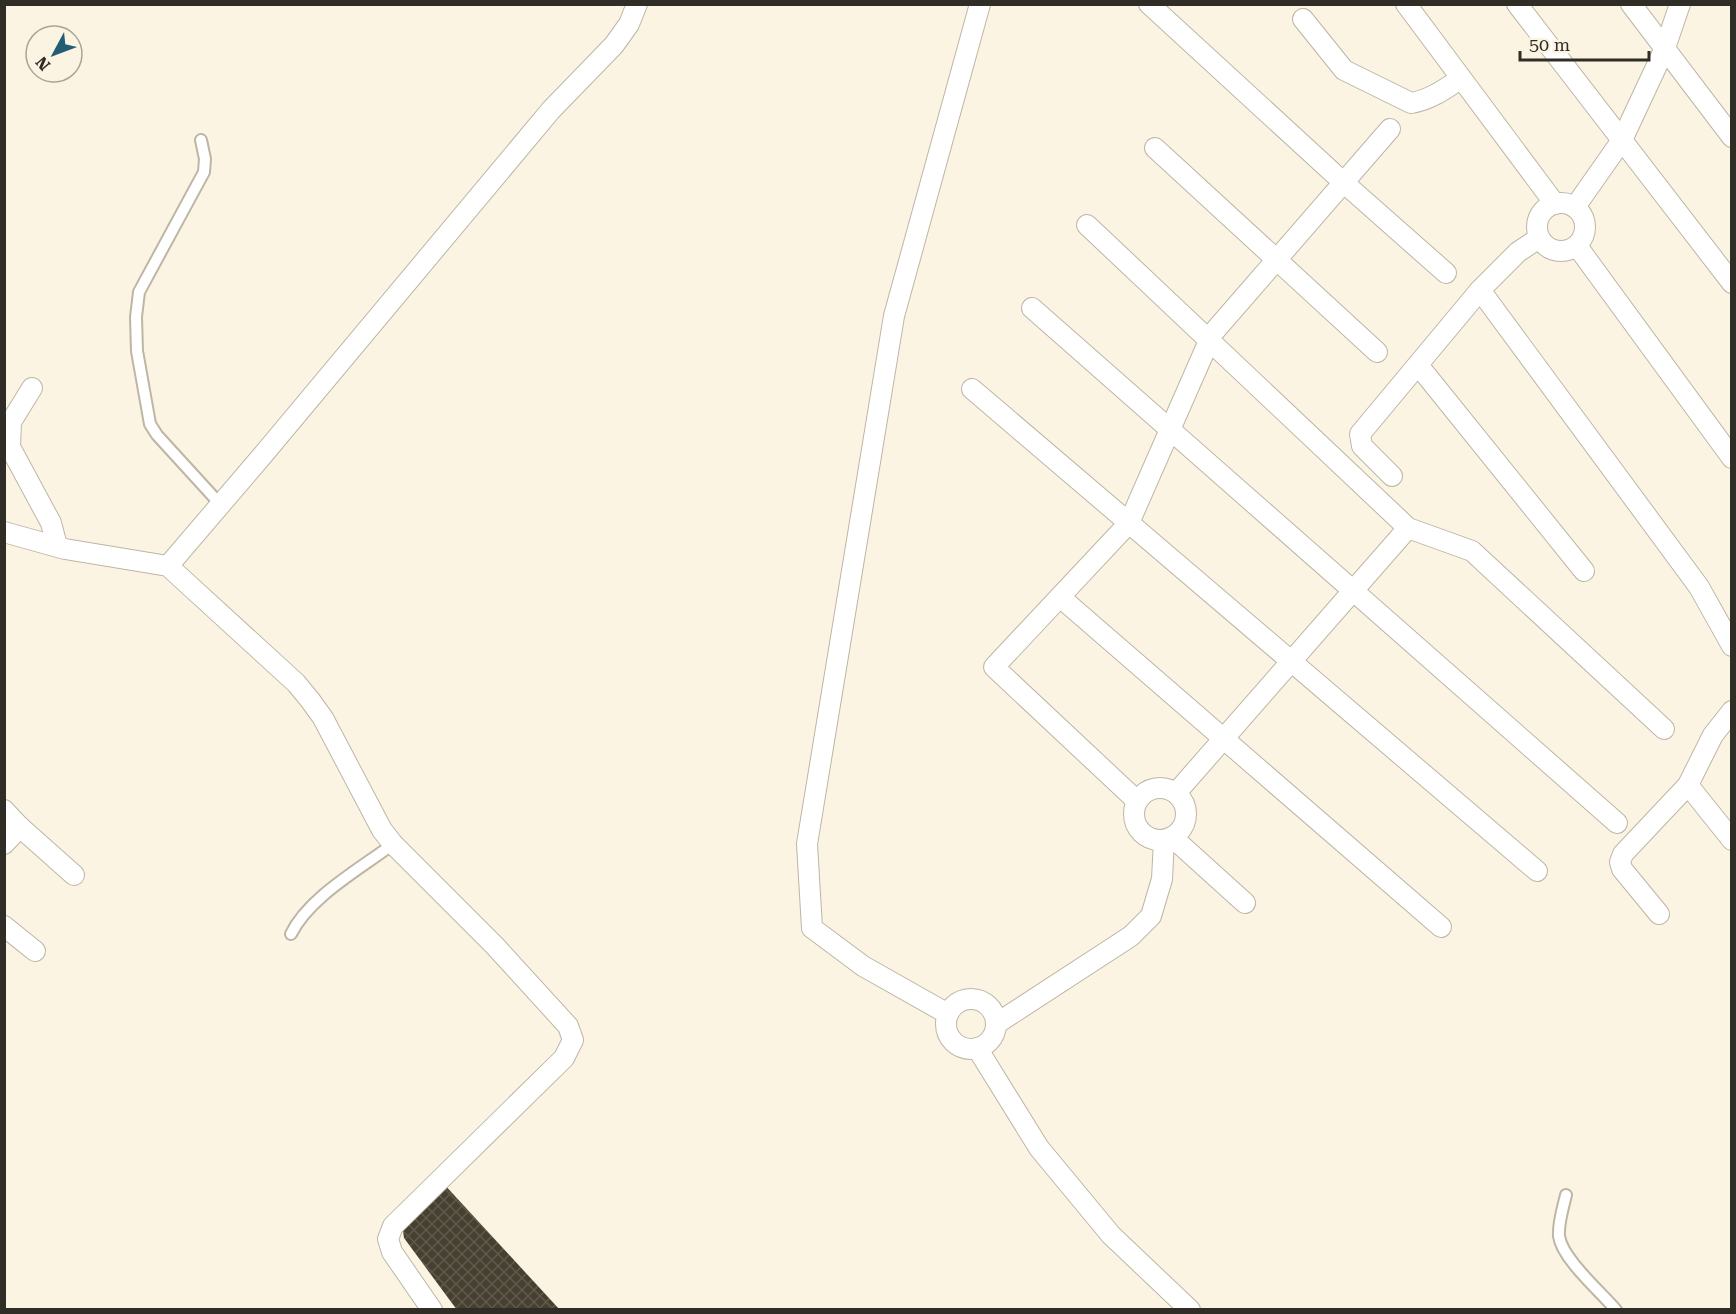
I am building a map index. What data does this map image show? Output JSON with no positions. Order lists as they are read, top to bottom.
{
  "scale_bar": "50 m",
  "north": "bottom left"
}
